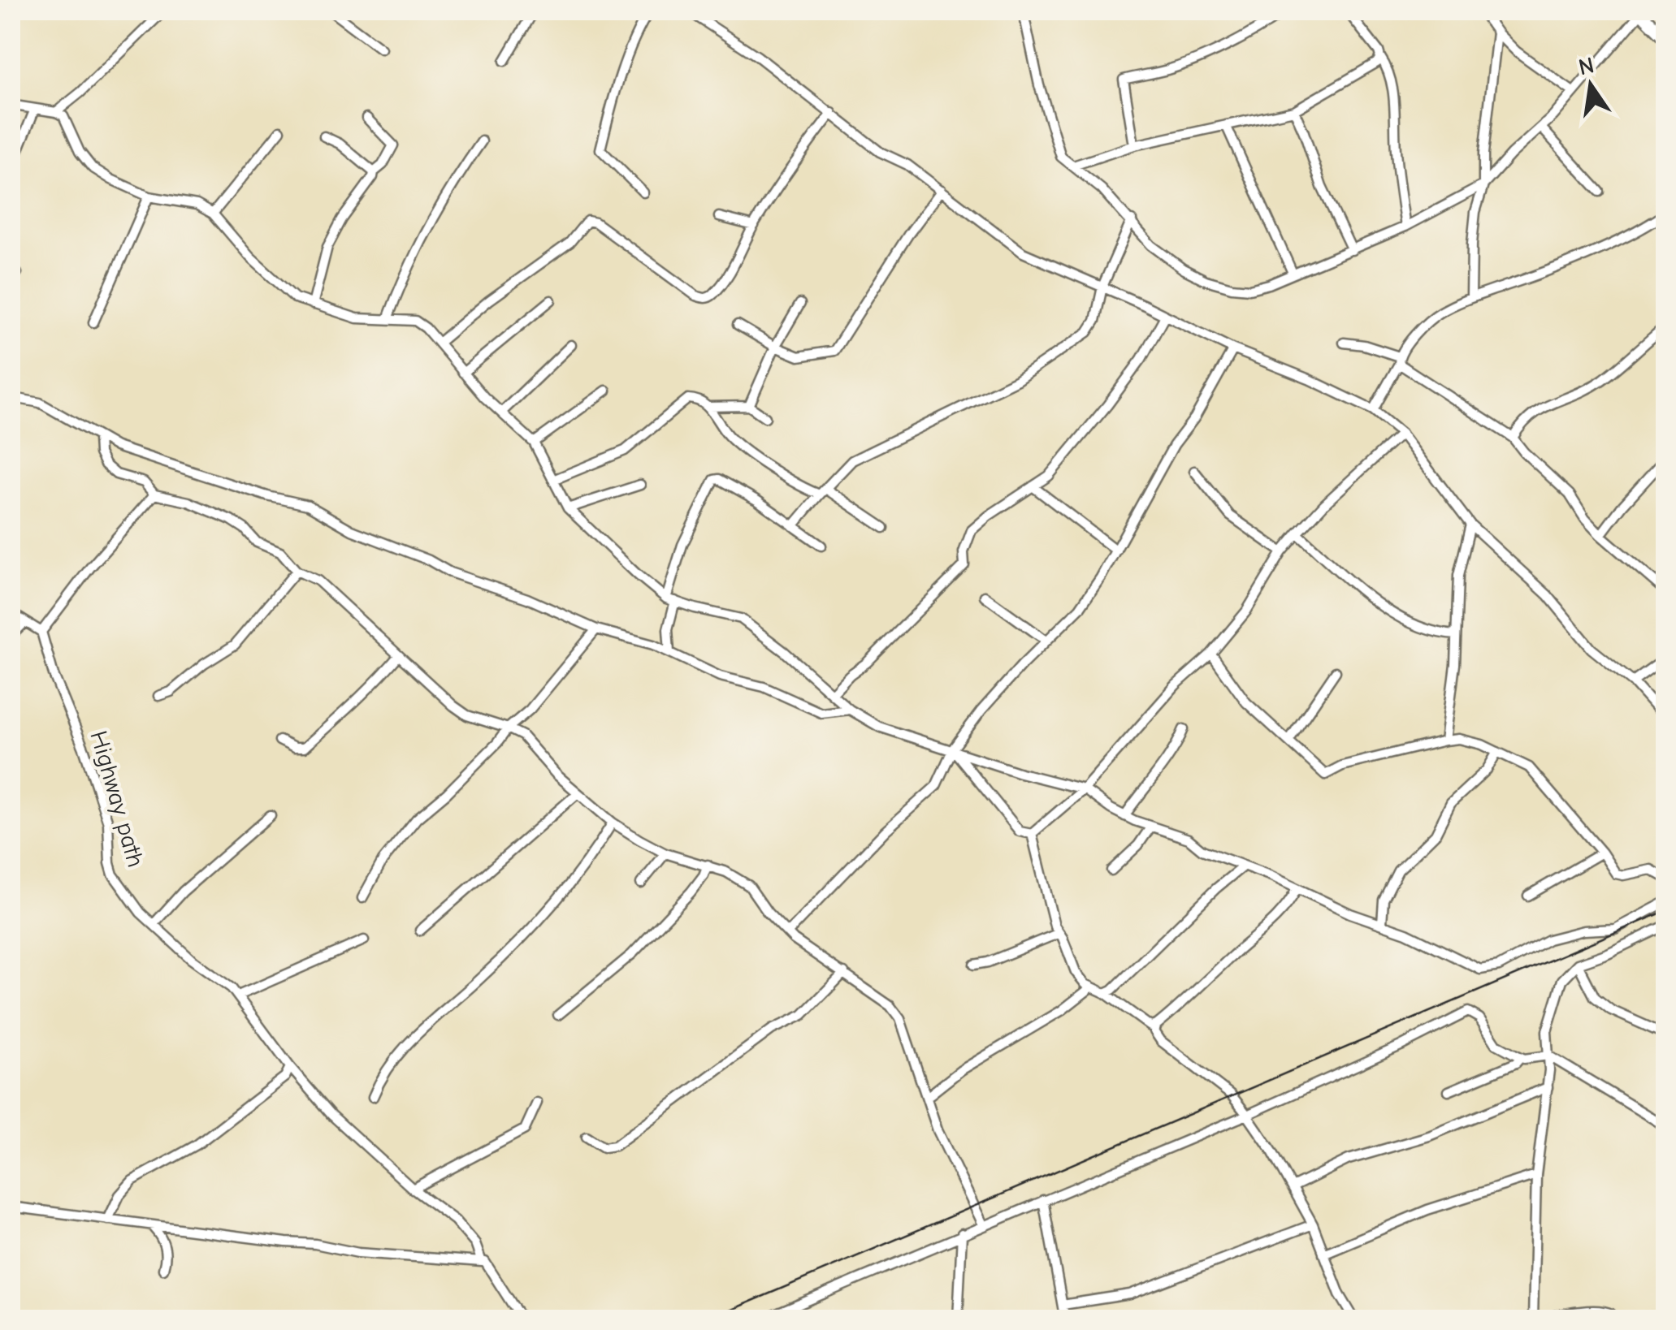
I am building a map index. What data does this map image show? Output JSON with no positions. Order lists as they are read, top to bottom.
{
  "streets": {
    "street": ["Highway path"]
  },
  "north": "top"
}
